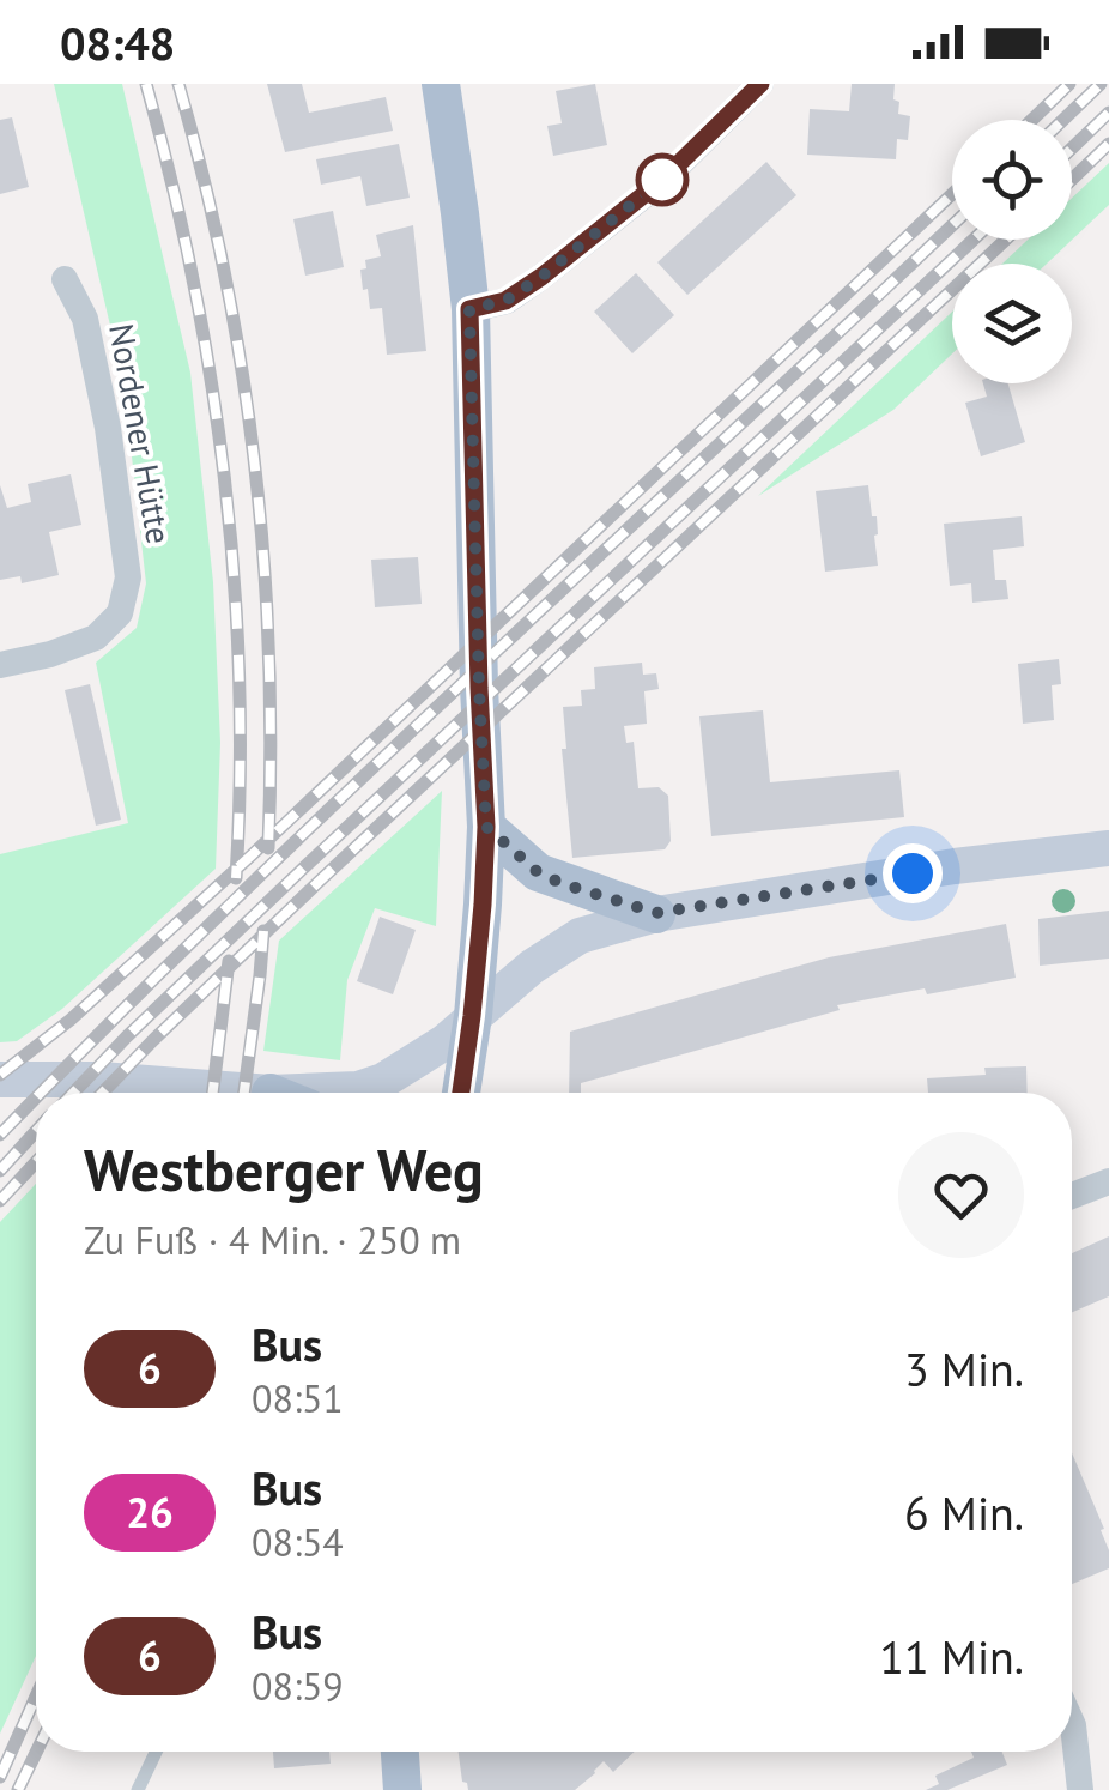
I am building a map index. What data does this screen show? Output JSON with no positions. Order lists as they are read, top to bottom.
{
  "streets": {
    "street": ["Nordener Hütte"]
  },
  "lines": ["bus line 6"],
  "page": {
    "status": "08:48",
    "heading": ["Westberger Weg", "Zu Fuß · 4 Min. · 250 m"],
    "list": [
      {
        "mark": "6",
        "name": "Bus",
        "note": "08:51",
        "value": "3 Min."
      },
      {
        "mark": "26",
        "name": "Bus",
        "note": "08:54",
        "value": "6 Min."
      },
      {
        "mark": "6",
        "name": "Bus",
        "note": "08:59",
        "value": "11 Min."
      }
    ]
  }
}
